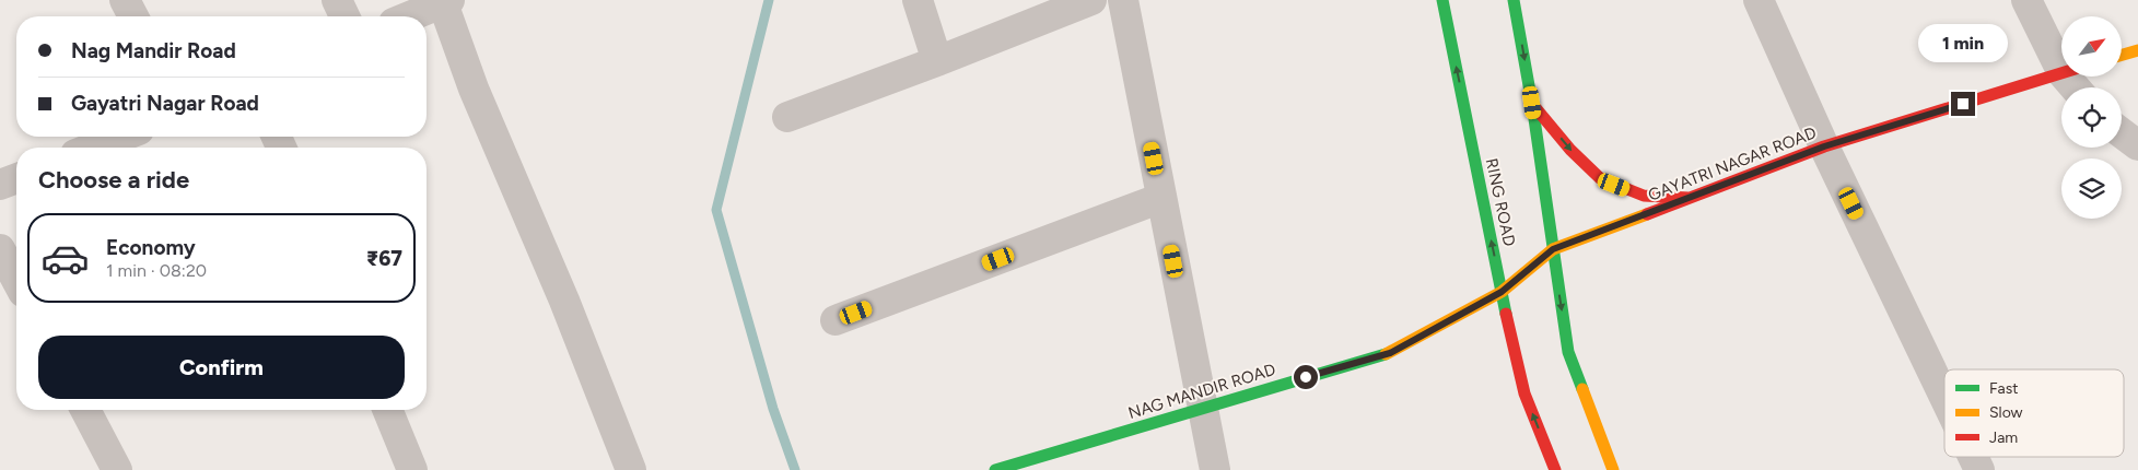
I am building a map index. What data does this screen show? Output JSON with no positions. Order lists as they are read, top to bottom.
{
  "streets": {
    "street": ["GAYATRI NAGAR ROAD", "RING ROAD", "NAG MANDIR ROAD"]
  },
  "crossings": [
    ["GAYATRI NAGAR ROAD", "RING ROAD"],
    ["GAYATRI NAGAR ROAD", "NAG MANDIR ROAD"],
    ["RING ROAD", "NAG MANDIR ROAD"]
  ],
  "legend": ["Fast", "Slow", "Jam"],
  "north": "top right",
  "page": {
    "banner": ["Nag Mandir Road", "Gayatri Nagar Road"],
    "bubble": "1 min",
    "heading": "Choose a ride",
    "list": [
      {
        "name": "Economy",
        "note": "1 min · 08:20",
        "value": "₹67"
      }
    ],
    "buttons": "Confirm"
  }
}
